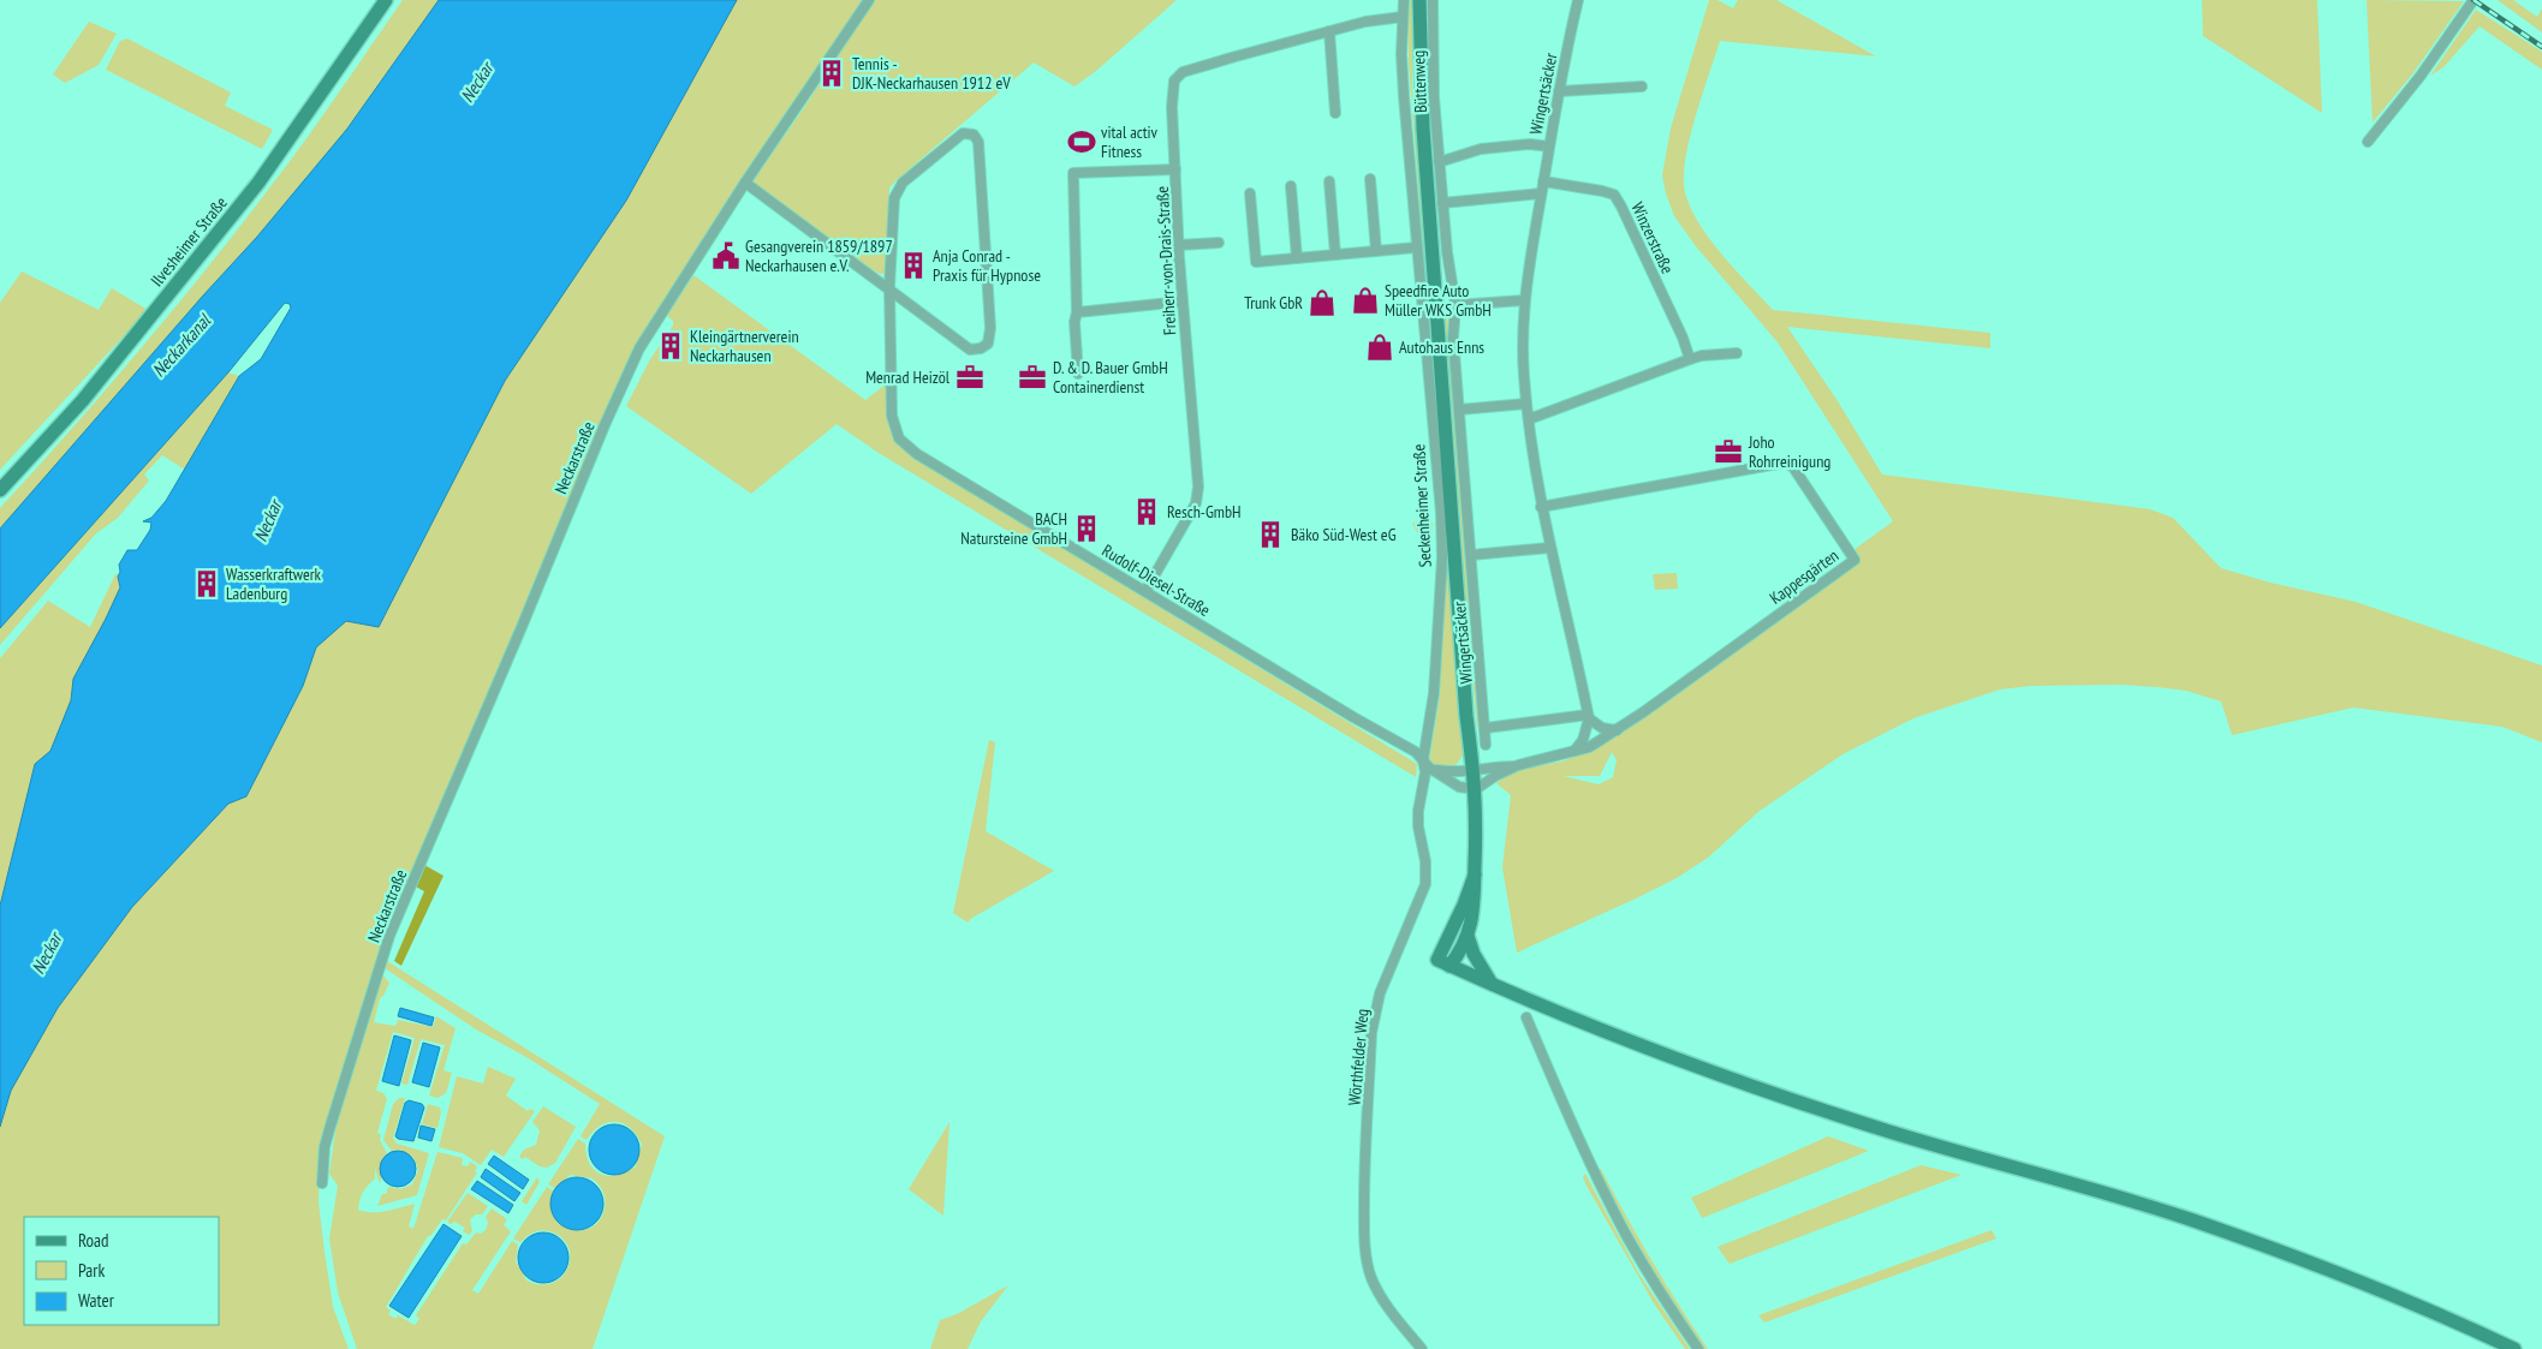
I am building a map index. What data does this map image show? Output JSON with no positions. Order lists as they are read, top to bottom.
{
  "streets": {
    "main road": ["Ilvesheimer Straße"],
    "street": [
      "Büttenweg",
      "Wingertsäcker",
      "Winzerstraße",
      "Freiherr-von-Drais-Straße",
      "Neckarstraße",
      "Seckenheimer Straße",
      "Kappesgärten",
      "Rudolf-Diesel-Straße",
      "Wörthfelder Weg"
    ]
  },
  "crossings": [
    ["Büttenweg", "Wingertsäcker"],
    ["Wingertsäcker", "Winzerstraße"],
    ["Wingertsäcker", "Kappesgärten"],
    ["Freiherr-von-Drais-Straße", "Seckenheimer Straße"],
    ["Freiherr-von-Drais-Straße", "Rudolf-Diesel-Straße"],
    ["Seckenheimer Straße", "Rudolf-Diesel-Straße"],
    ["Seckenheimer Straße", "Wörthfelder Weg"],
    ["Kappesgärten", "Rudolf-Diesel-Straße"],
    ["Rudolf-Diesel-Straße", "Wörthfelder Weg"]
  ],
  "water": ["Neckar", "Neckarkanal"],
  "places": {
    "building": [
      "Tennis - DJK-Neckarhausen 1912 eV",
      "Anja Conrad - Praxis für Hypnose",
      "Kleingärtnerverein Neckarhausen",
      "Resch-GmbH",
      "BACH Natursteine GmbH",
      "Bäko Süd-West eG",
      "Wasserkraftwerk Ladenburg"
    ],
    "sports": ["vital activ Fitness"],
    "public building": ["Gesangverein 1859/1897 Neckarhausen e.V."],
    "shop": ["Speedfire Auto Müller WKS GmbH", "Trunk GbR", "Autohaus Enns"],
    "office": ["Menrad Heizöl", "D. & D. Bauer GmbH Containerdienst", "Joho Rohrreinigung"]
  },
  "legend": ["Road", "Park", "Water"]
}
